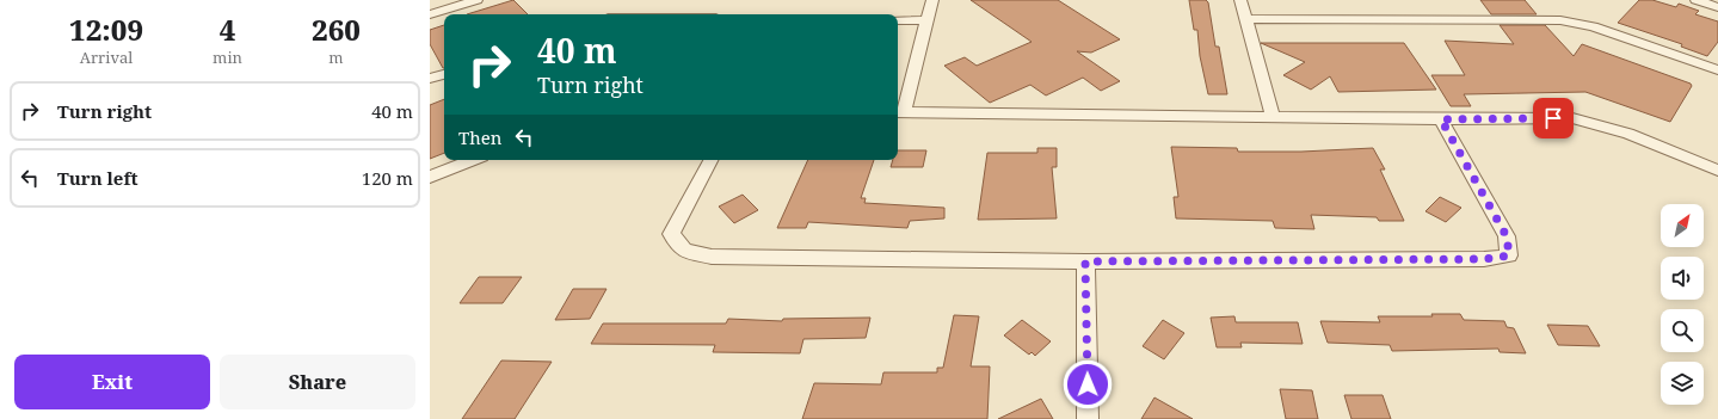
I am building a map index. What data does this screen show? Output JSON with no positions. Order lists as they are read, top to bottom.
{
  "north": "top right",
  "page": {
    "eta": [
      "12:09",
      "Arrival",
      "4",
      "min",
      "260",
      "m"
    ],
    "turn": ["40 m", "Turn right"],
    "list": [
      {
        "name": "Turn right",
        "value": "40 m"
      },
      {
        "name": "Turn left",
        "value": "120 m"
      }
    ],
    "then": "Then",
    "buttons": ["Exit", "Share"]
  }
}
